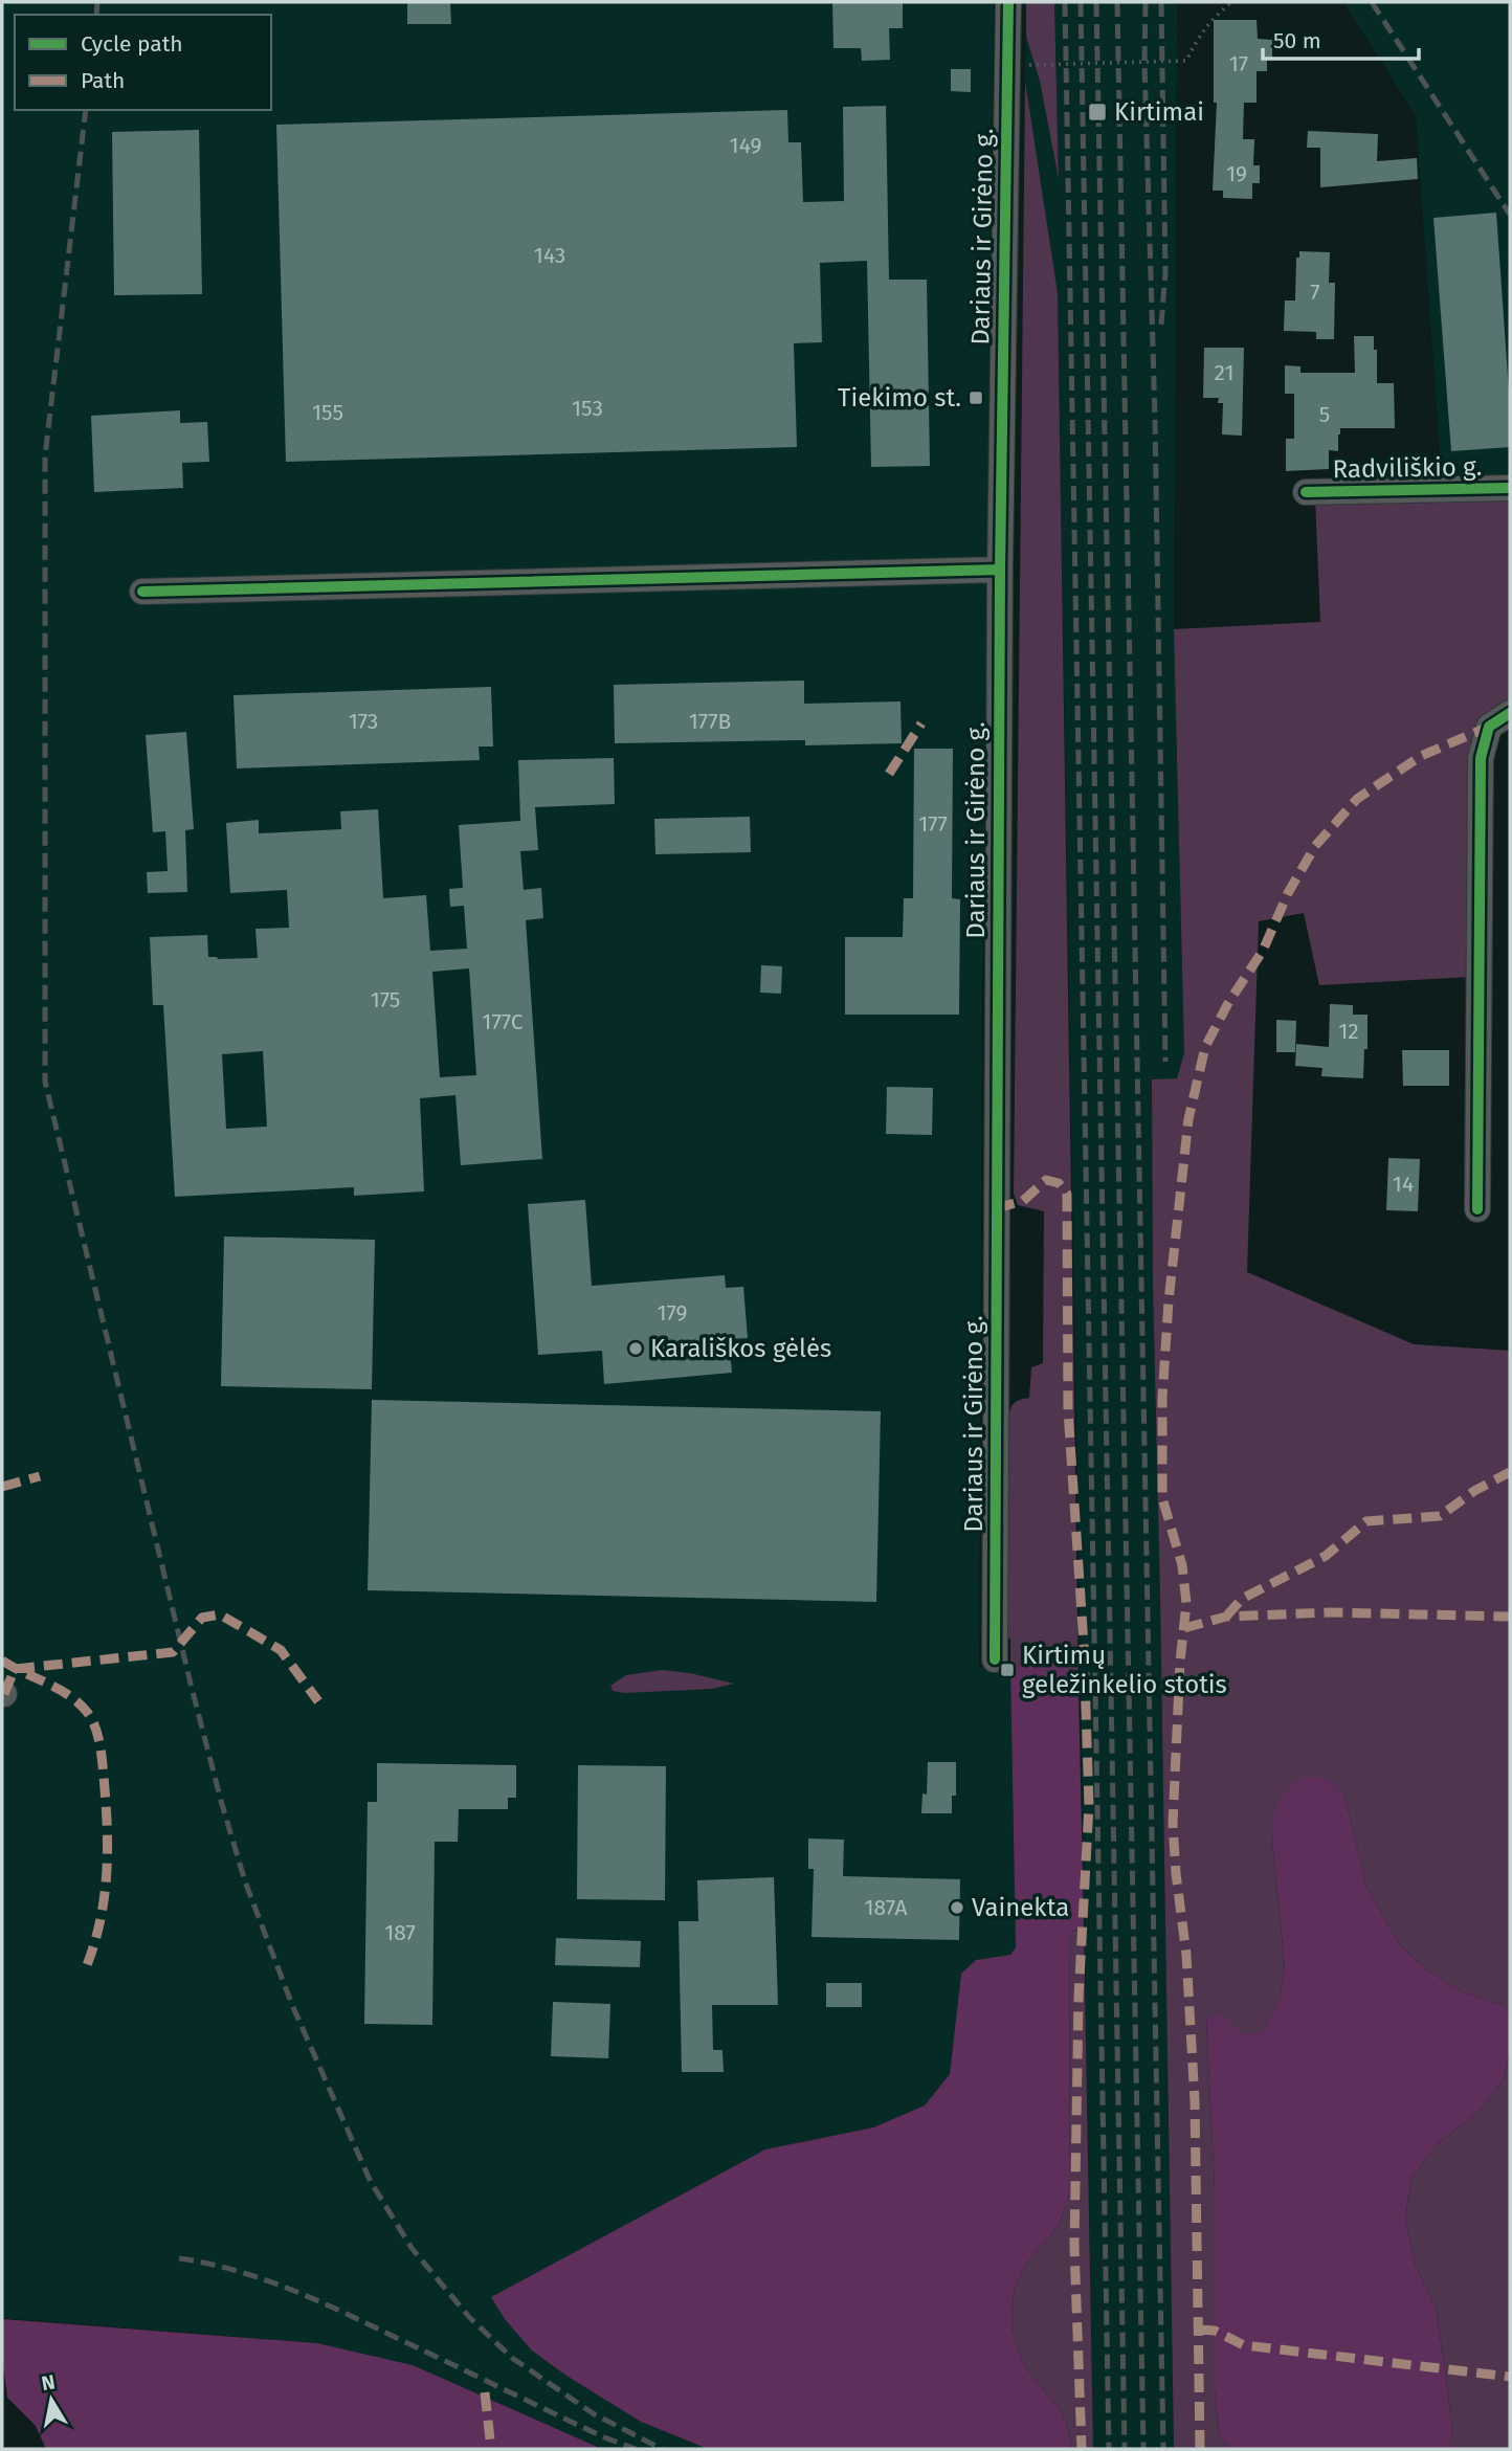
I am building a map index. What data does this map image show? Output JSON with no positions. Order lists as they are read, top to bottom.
{
  "streets": {
    "street": ["Dariaus ir Girėno g.", "Radviliškio g."]
  },
  "places": {
    "transit": ["Kirtimai", "Tiekimo st.", "Kirtimų geležinkelio stotis"],
    "other": ["Karališkos gėlės", "Vainekta"]
  },
  "house_numbers": [
    "17",
    "149",
    "19",
    "143",
    "7",
    "21",
    "153",
    "155",
    "5",
    "173",
    "177B",
    "177",
    "175",
    "177C",
    "12",
    "14",
    "179",
    "187A",
    "187"
  ],
  "legend": ["Cycle path", "Path"],
  "scale_bar": "50 m",
  "north": "top"
}
